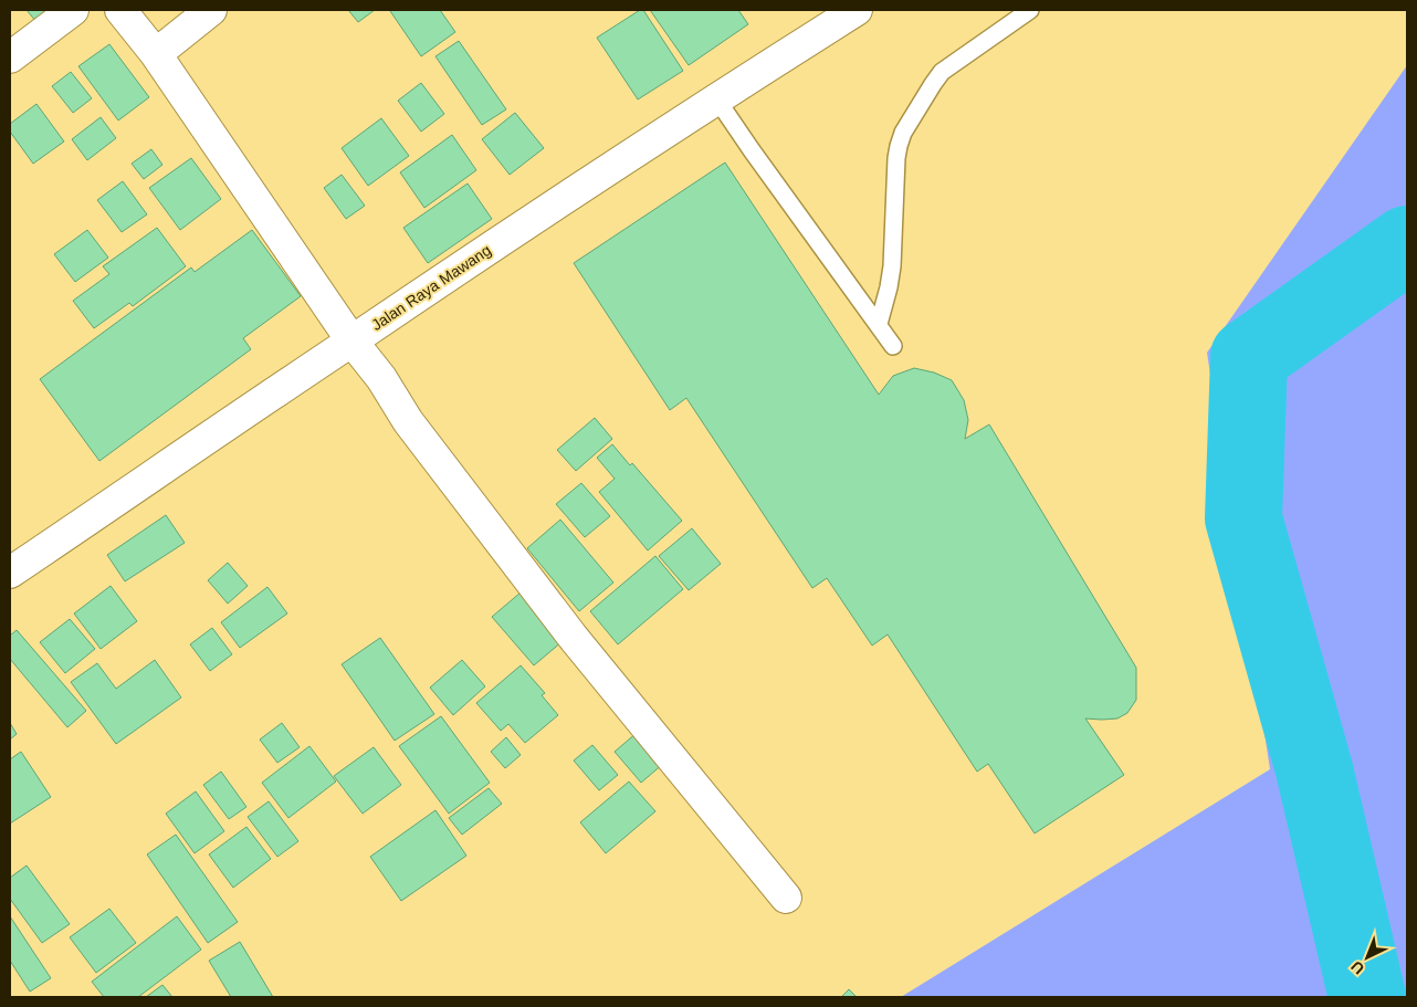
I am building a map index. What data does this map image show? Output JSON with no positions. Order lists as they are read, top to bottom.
{
  "streets": {
    "street": ["Jalan Raya Mawang"]
  },
  "north": "bottom left"
}
